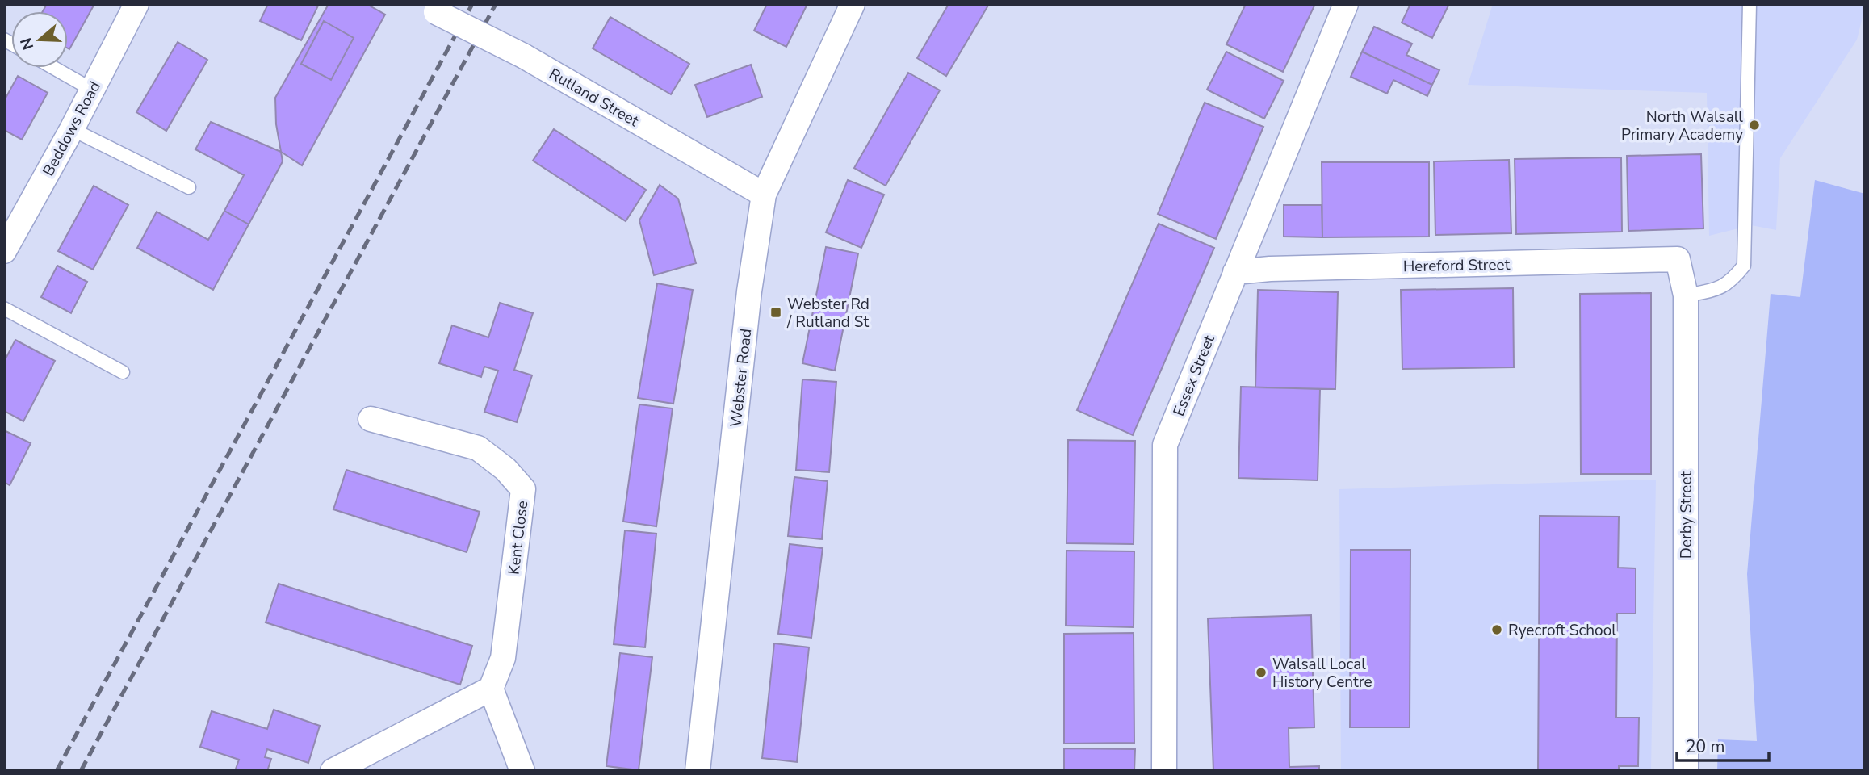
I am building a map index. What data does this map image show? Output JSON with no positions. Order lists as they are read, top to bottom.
{
  "streets": {
    "street": [
      "Rutland Street",
      "Beddows Road",
      "Hereford Street",
      "Essex Street",
      "Webster Road",
      "Derby Street",
      "Kent Close"
    ]
  },
  "crossings": [
    ["Rutland Street", "Webster Road"],
    ["Hereford Street", "Essex Street"],
    ["Hereford Street", "Derby Street"]
  ],
  "places": {
    "other": ["North Walsall Primary Academy", "Ryecroft School", "Walsall Local History Centre"],
    "transit": ["Webster Rd / Rutland St"]
  },
  "scale_bar": "20 m",
  "north": "left"
}
